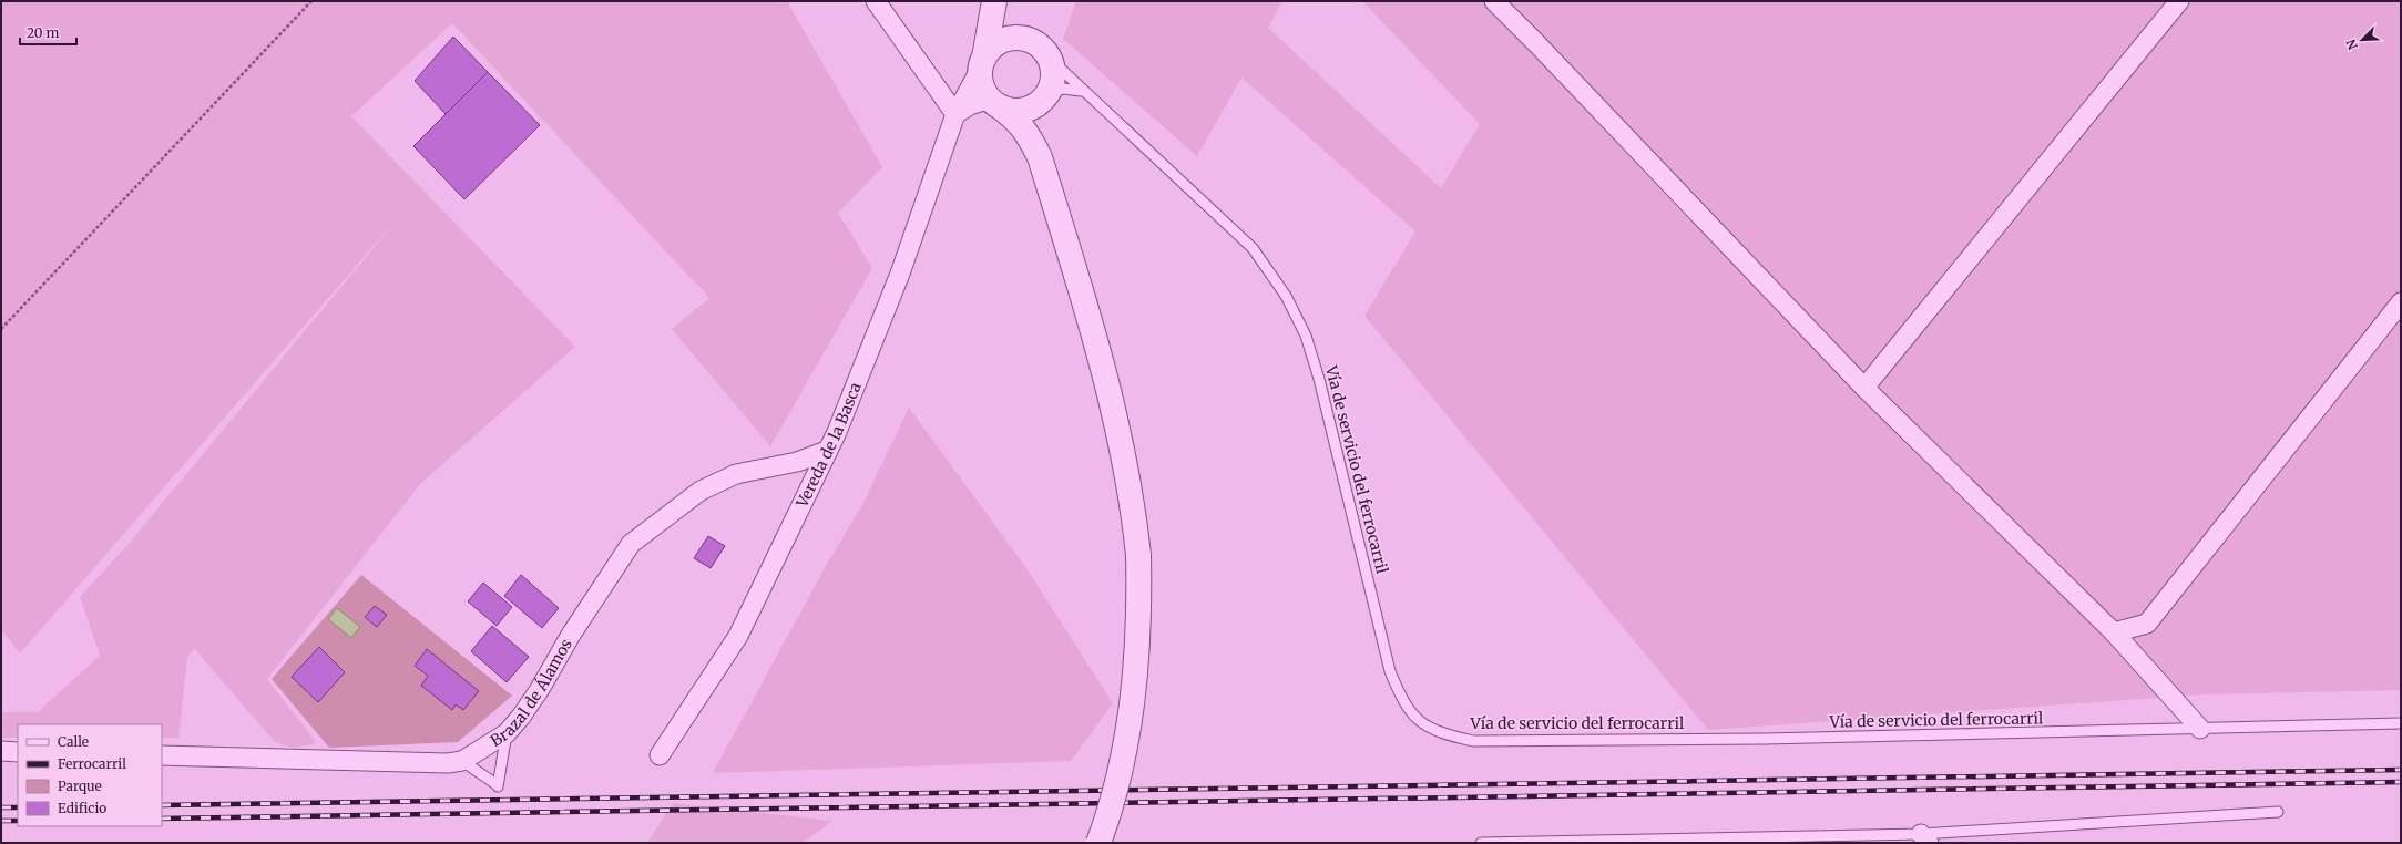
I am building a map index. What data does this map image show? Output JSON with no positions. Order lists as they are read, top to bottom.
{
  "streets": {
    "street": ["Vereda de la Basca", "Brazal de Álamos"],
    "lane": ["Vía de servicio del ferrocarril"]
  },
  "crossings": [
    ["Vereda de la Basca", "Vía de servicio del ferrocarril"],
    ["Vereda de la Basca", "Brazal de Álamos"]
  ],
  "legend": [
    "Calle",
    "Ferrocarril",
    "Parque",
    "Edificio"
  ],
  "scale_bar": "20 m",
  "north": "bottom left"
}
